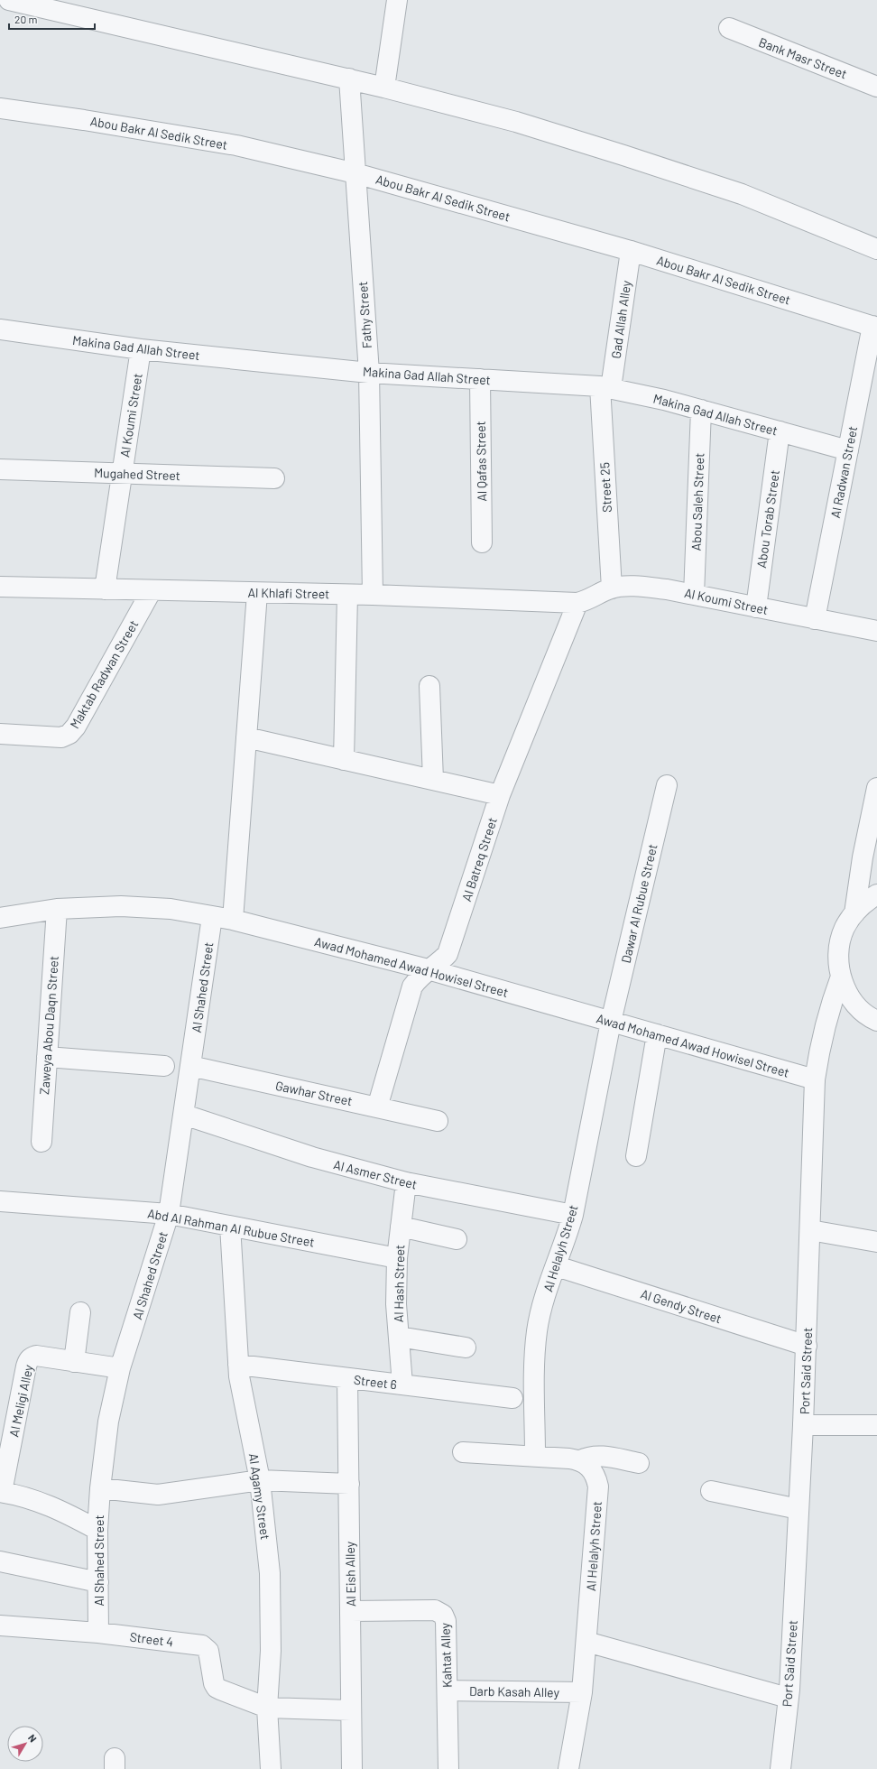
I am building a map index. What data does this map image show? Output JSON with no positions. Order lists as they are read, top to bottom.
{
  "streets": {
    "street": [
      "Bank Masr Street",
      "Abou Bakr Al Sedik Street",
      "Fathy Street",
      "Gad Allah Alley",
      "Makina Gad Allah Street",
      "Al Koumi Street",
      "Al Qafas Street",
      "Al Radwan Street",
      "Mugahed Street",
      "Street 25",
      "Abou Saleh Street",
      "Abou Torab Street",
      "Al Khlafi Street",
      "Maktab Radwan Street",
      "Al Batreq Street",
      "Dawar Al Rubue Street",
      "Awad Mohamed Awad Howisel Street",
      "Al Shahed Street",
      "Zaweya Abou Daqn Street",
      "Gawhar Street",
      "Al Asmer Street",
      "Abd Al Rahman Al Rubue Street",
      "Al Helalyh Street",
      "Al Hash Street",
      "Al Gendy Street",
      "Port Said Street",
      "Street 6",
      "Al Meligi Alley",
      "Al Agamy Street",
      "Al Eish Alley",
      "Street 4",
      "Kahtat Alley",
      "Darb Kasah Alley"
    ]
  },
  "crossings": [
    ["Abou Bakr Al Sedik Street", "Fathy Street"],
    ["Abou Bakr Al Sedik Street", "Gad Allah Alley"],
    ["Abou Bakr Al Sedik Street", "Al Radwan Street"],
    ["Fathy Street", "Makina Gad Allah Street"],
    ["Fathy Street", "Al Khlafi Street"],
    ["Gad Allah Alley", "Makina Gad Allah Street"],
    ["Gad Allah Alley", "Street 25"],
    ["Makina Gad Allah Street", "Al Koumi Street"],
    ["Makina Gad Allah Street", "Al Qafas Street"],
    ["Makina Gad Allah Street", "Al Radwan Street"],
    ["Makina Gad Allah Street", "Street 25"],
    ["Makina Gad Allah Street", "Abou Saleh Street"],
    ["Makina Gad Allah Street", "Abou Torab Street"],
    ["Al Koumi Street", "Al Radwan Street"],
    ["Al Koumi Street", "Mugahed Street"],
    ["Al Koumi Street", "Street 25"],
    ["Al Koumi Street", "Abou Saleh Street"],
    ["Al Koumi Street", "Abou Torab Street"],
    ["Al Koumi Street", "Al Khlafi Street"],
    ["Al Koumi Street", "Al Batreq Street"],
    ["Al Khlafi Street", "Maktab Radwan Street"],
    ["Al Khlafi Street", "Al Batreq Street"],
    ["Al Batreq Street", "Awad Mohamed Awad Howisel Street"],
    ["Al Batreq Street", "Gawhar Street"],
    ["Dawar Al Rubue Street", "Awad Mohamed Awad Howisel Street"],
    ["Dawar Al Rubue Street", "Al Helalyh Street"],
    ["Awad Mohamed Awad Howisel Street", "Al Shahed Street"],
    ["Awad Mohamed Awad Howisel Street", "Zaweya Abou Daqn Street"],
    ["Awad Mohamed Awad Howisel Street", "Al Helalyh Street"],
    ["Awad Mohamed Awad Howisel Street", "Port Said Street"],
    ["Al Shahed Street", "Gawhar Street"],
    ["Al Shahed Street", "Al Asmer Street"],
    ["Al Shahed Street", "Abd Al Rahman Al Rubue Street"],
    ["Al Shahed Street", "Al Meligi Alley"],
    ["Al Shahed Street", "Street 4"],
    ["Al Asmer Street", "Al Helalyh Street"],
    ["Al Asmer Street", "Al Hash Street"],
    ["Abd Al Rahman Al Rubue Street", "Al Hash Street"],
    ["Abd Al Rahman Al Rubue Street", "Al Agamy Street"],
    ["Al Helalyh Street", "Al Gendy Street"],
    ["Al Helalyh Street", "Darb Kasah Alley"],
    ["Al Hash Street", "Street 6"],
    ["Al Gendy Street", "Port Said Street"],
    ["Street 6", "Al Agamy Street"],
    ["Street 6", "Al Eish Alley"],
    ["Al Agamy Street", "Street 4"],
    ["Al Eish Alley", "Kahtat Alley"],
    ["Kahtat Alley", "Darb Kasah Alley"]
  ],
  "scale_bar": "20 m",
  "north": "top right"
}
